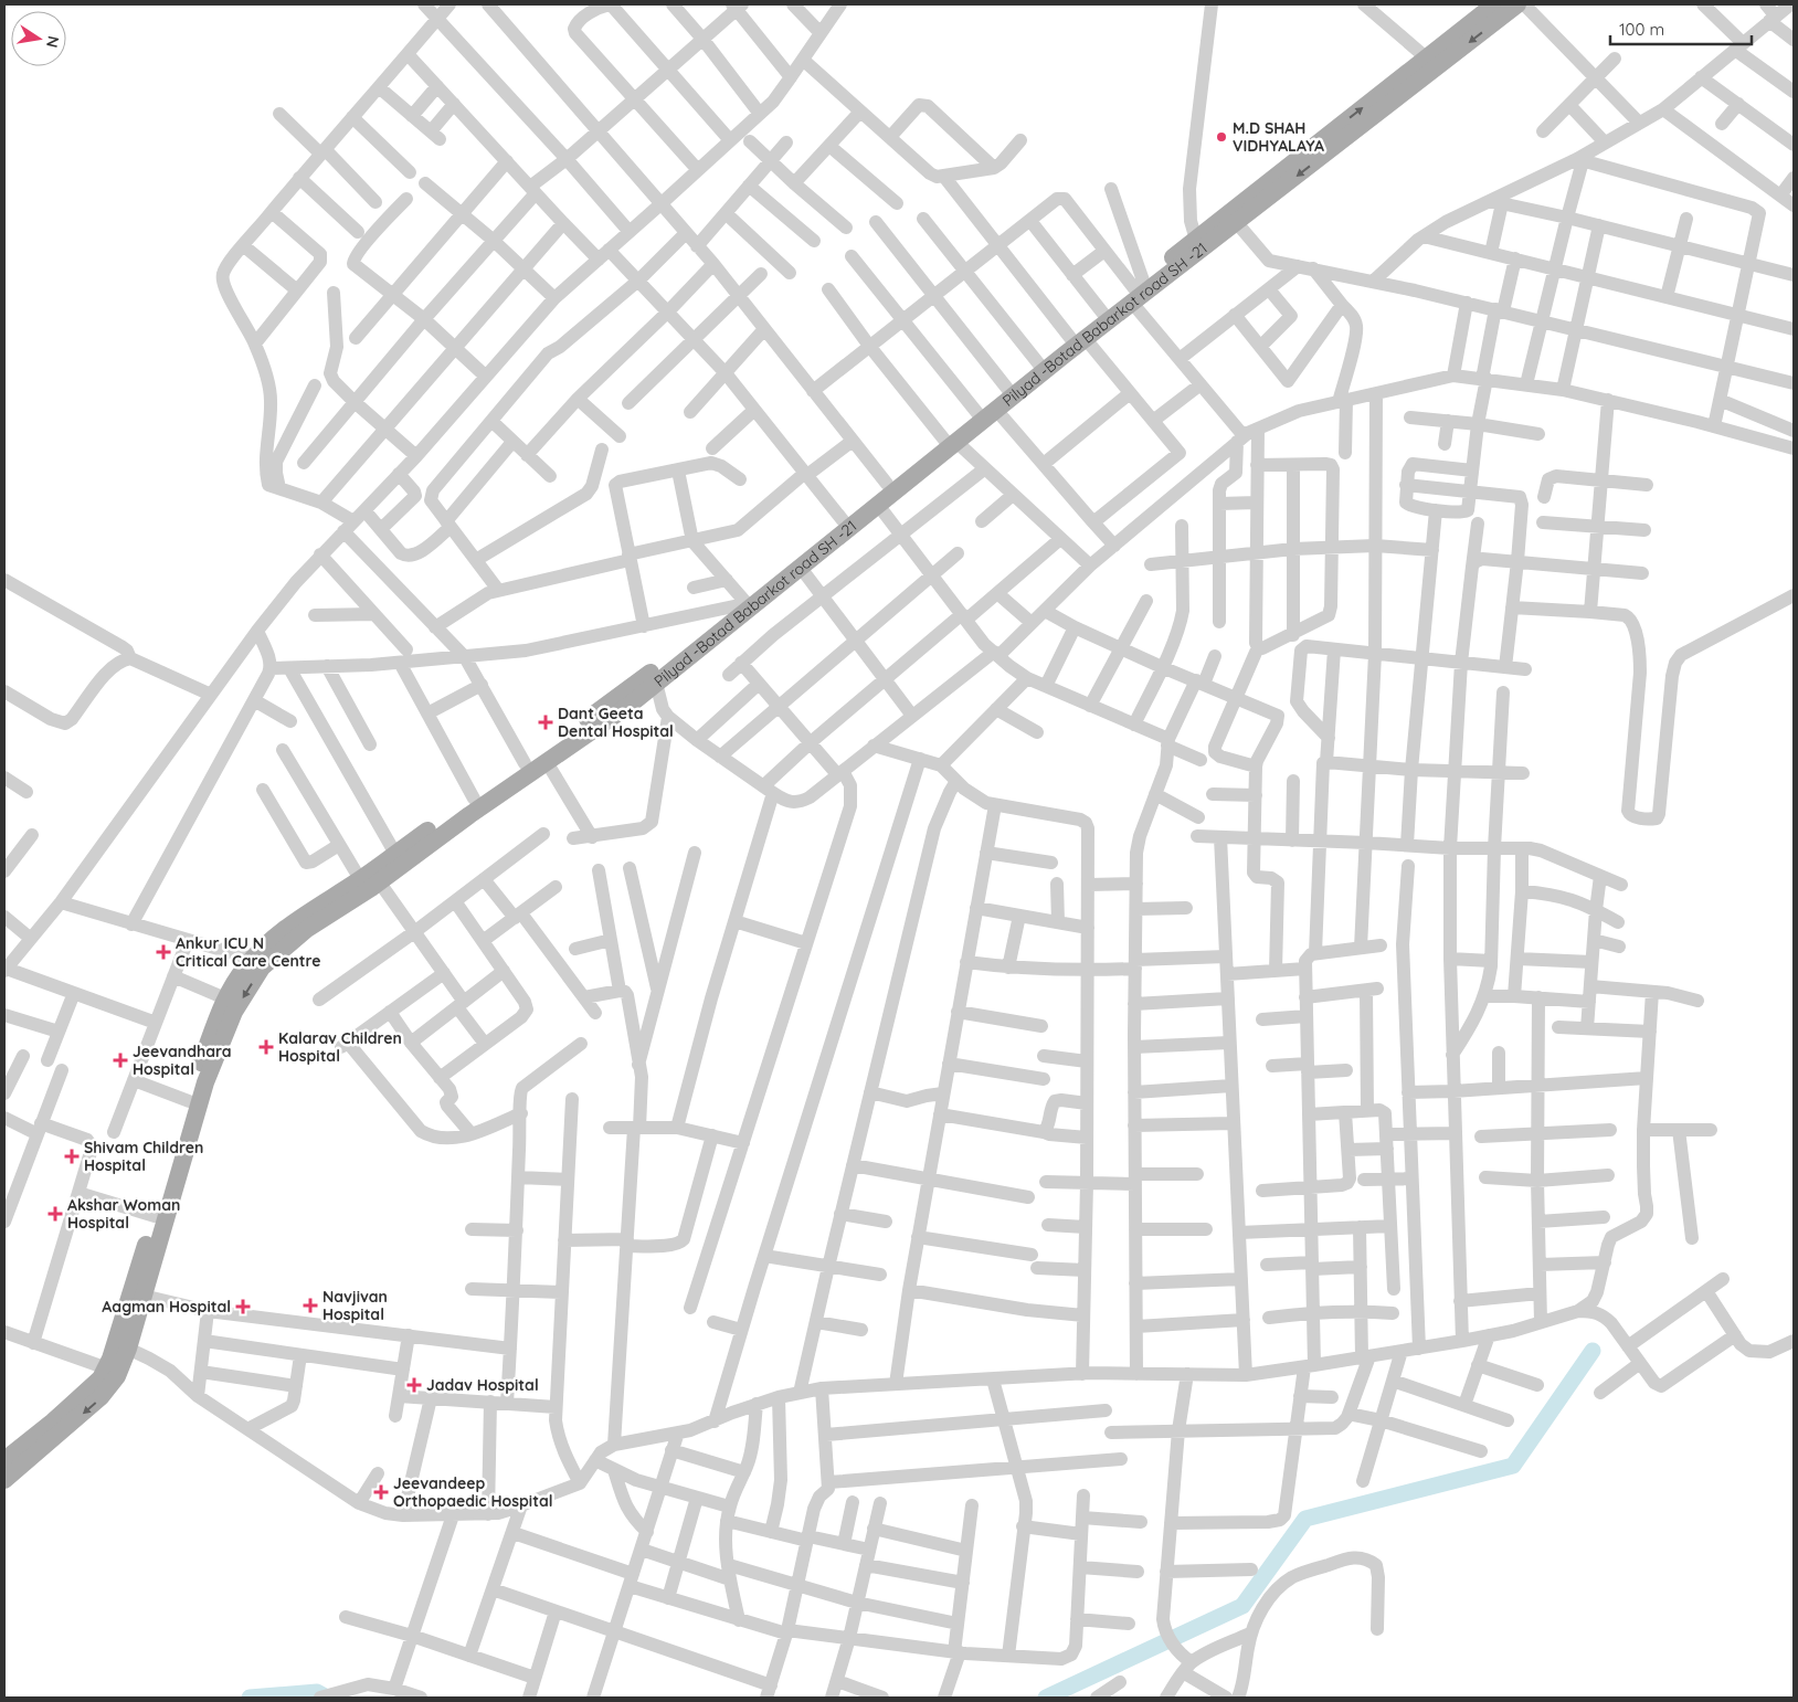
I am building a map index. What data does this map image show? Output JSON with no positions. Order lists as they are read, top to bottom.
{
  "streets": {
    "main road": ["Pilyad -Botad Babarkot road SH -21"]
  },
  "places": {
    "other": ["M.D SHAH VIDHYALAYA"],
    "health": [
      "Dant Geeta Dental Hospital",
      "Ankur ICU N Critical Care Centre",
      "Kalarav Children Hospital",
      "Jeevandhara Hospital",
      "Shivam Children Hospital",
      "Akshar Woman Hospital",
      "Navjivan Hospital",
      "Aagman Hospital",
      "Jadav Hospital",
      "Jeevandeep Orthopaedic Hospital"
    ]
  },
  "scale_bar": "100 m",
  "north": "right"
}
